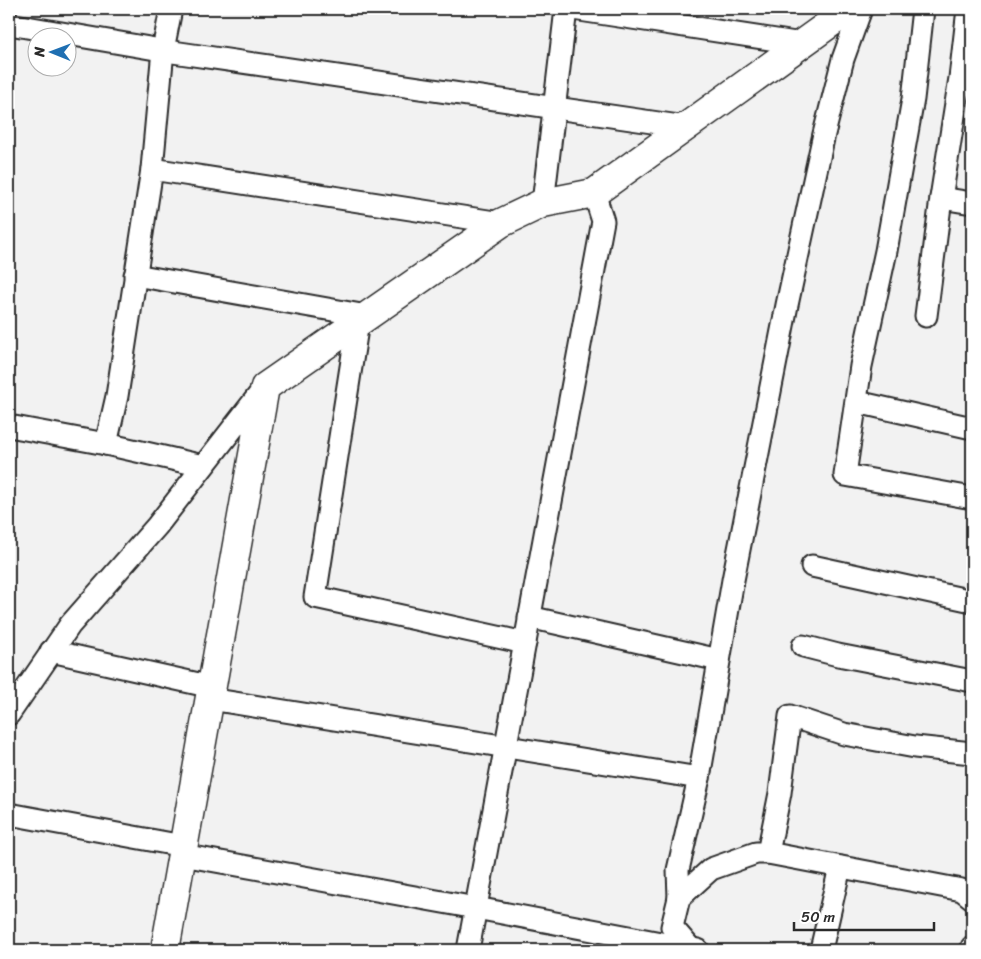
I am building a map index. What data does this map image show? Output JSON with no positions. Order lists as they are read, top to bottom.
{
  "scale_bar": "50 m",
  "north": "left"
}
